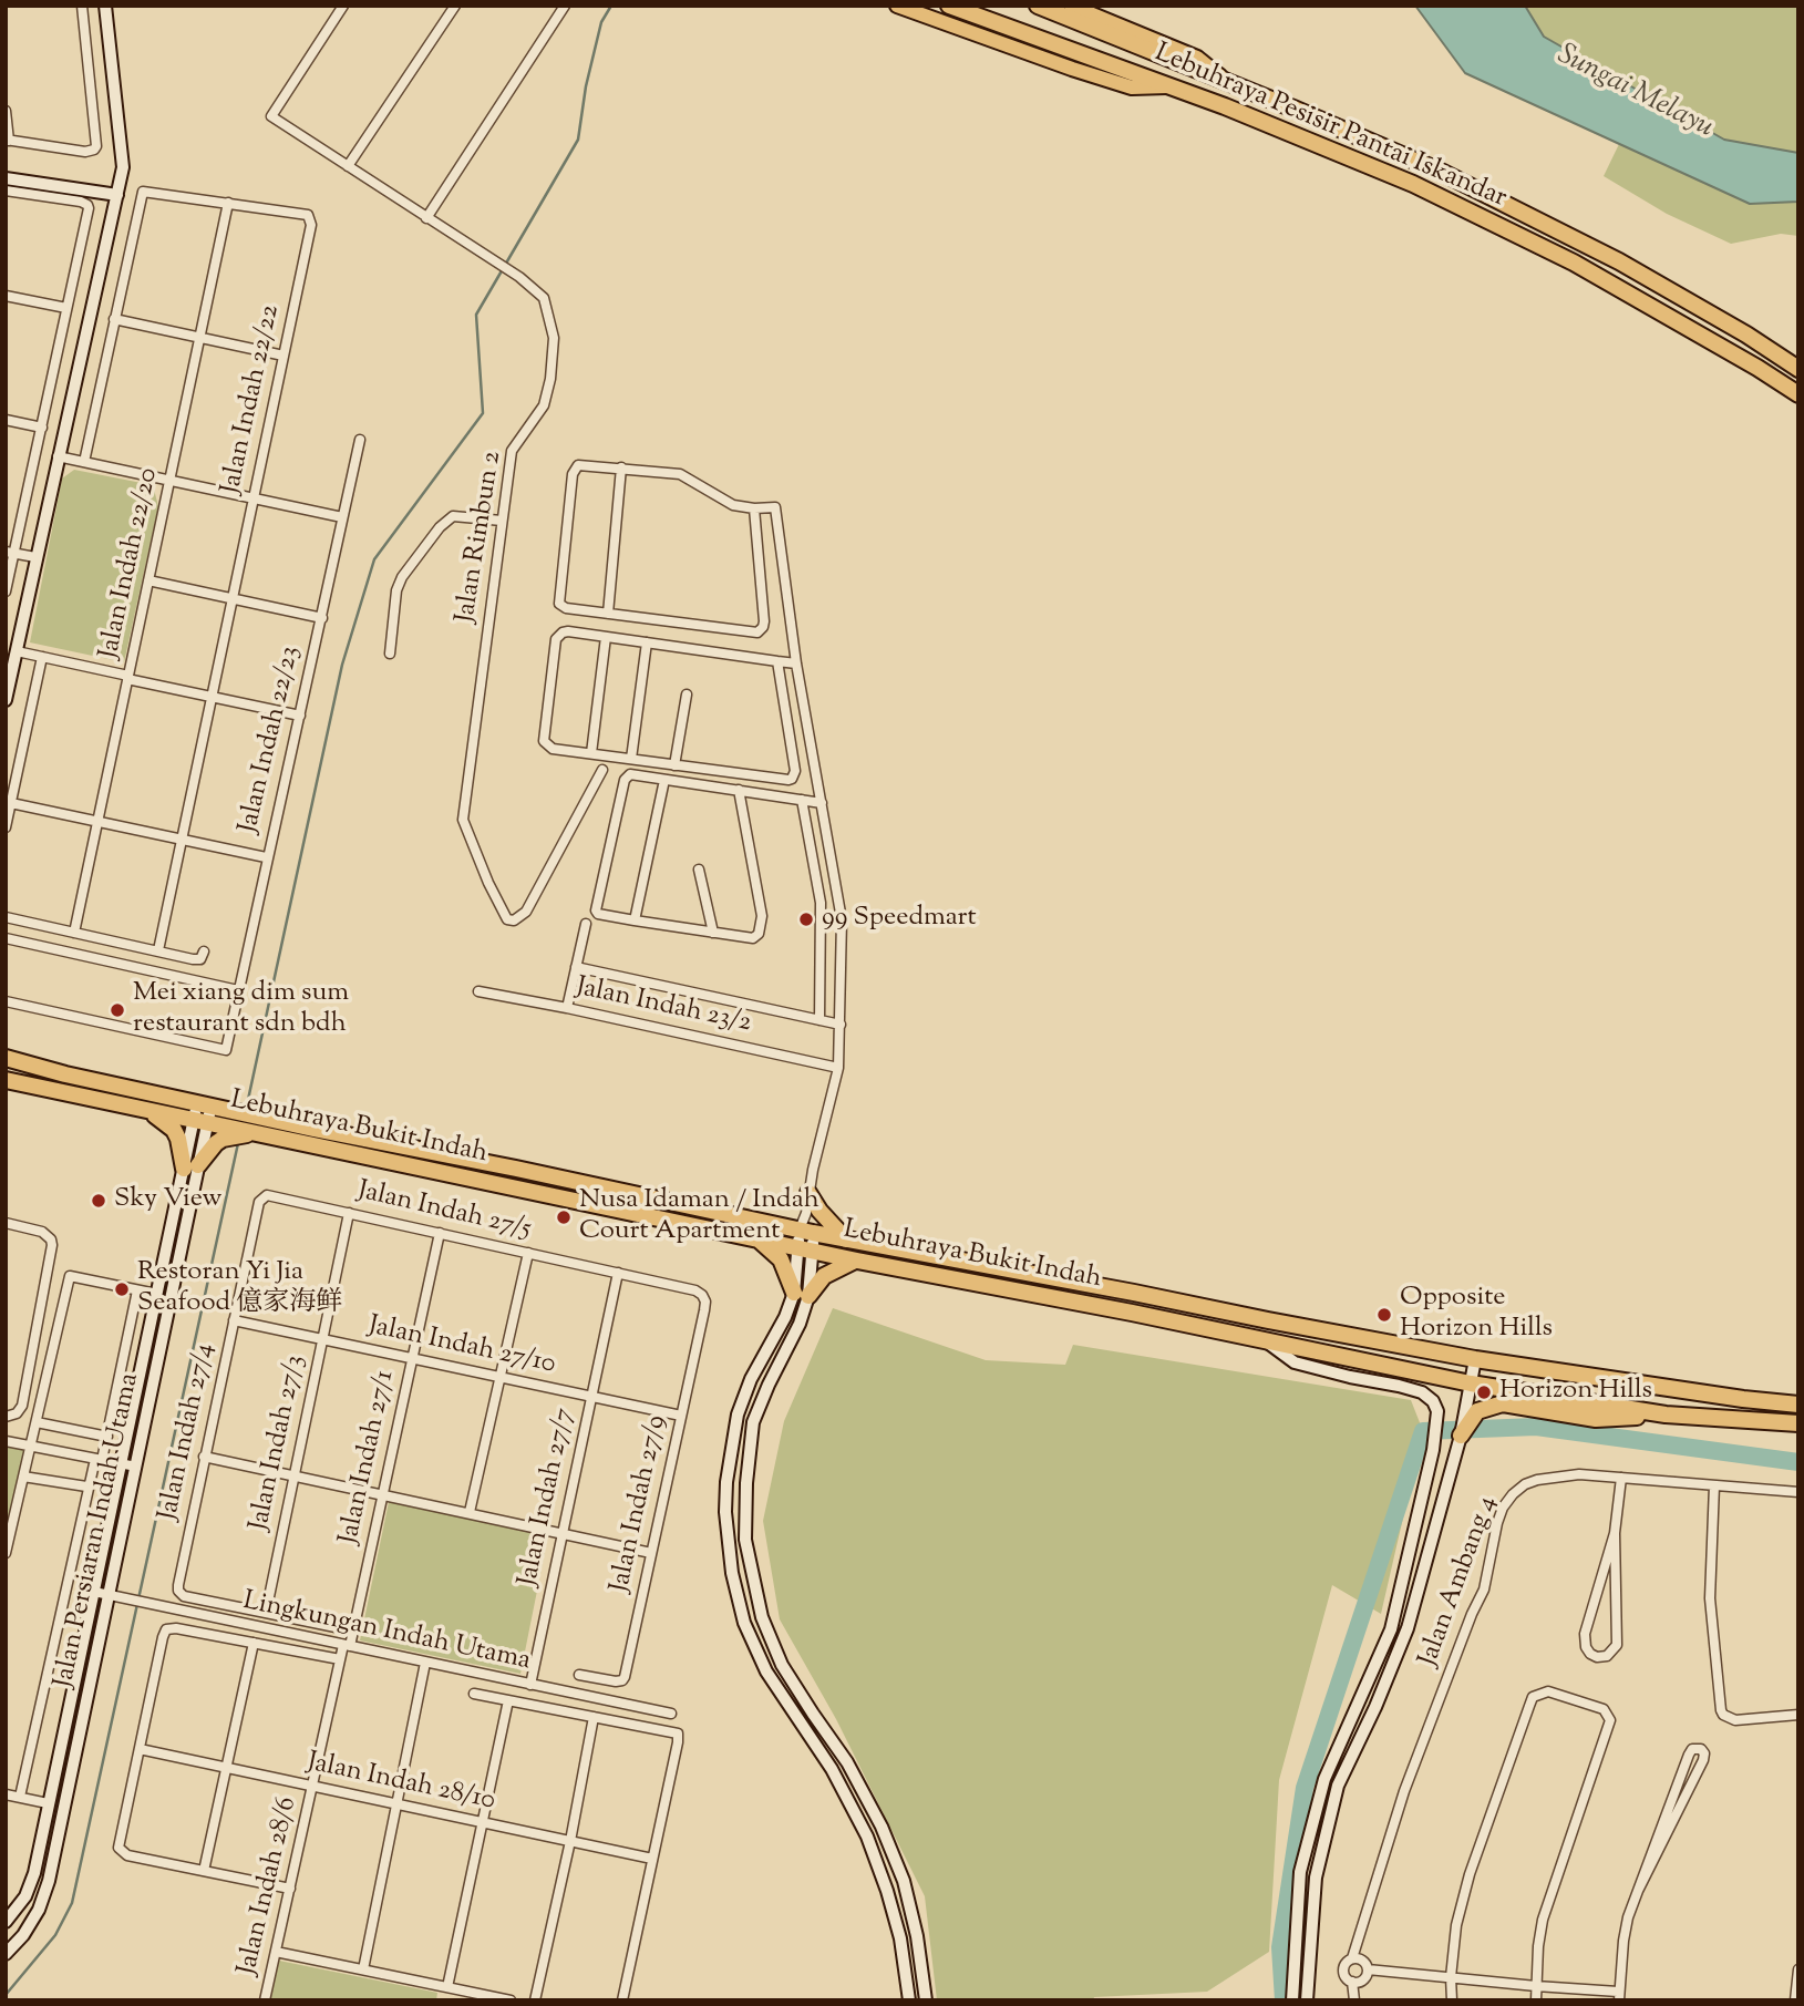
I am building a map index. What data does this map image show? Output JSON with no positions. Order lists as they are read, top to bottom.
{
  "streets": {
    "highway": ["Lebuhraya Pesisir Pantai Iskandar", "Lebuhraya Bukit Indah"],
    "main road": ["Jalan Persiaran Indah Utama"],
    "street": [
      "Jalan Indah 22/22",
      "Jalan Rimbun 2",
      "Jalan Indah 22/20",
      "Jalan Indah 22/23",
      "Jalan Indah 23/2",
      "Jalan Indah 27/5",
      "Jalan Indah 27/10",
      "Jalan Indah 27/4",
      "Jalan Indah 27/3",
      "Jalan Indah 27/1",
      "Jalan Indah 27/7",
      "Jalan Indah 27/9",
      "Jalan Ambang 4",
      "Lingkungan Indah Utama",
      "Jalan Indah 28/10",
      "Jalan Indah 28/6"
    ]
  },
  "crossings": [
    ["Jalan Indah 22/22", "Jalan Indah 22/20"],
    ["Lebuhraya Bukit Indah", "Jalan Persiaran Indah Utama"],
    ["Jalan Indah 27/5", "Jalan Indah 27/4"],
    ["Jalan Indah 27/5", "Jalan Indah 27/3"],
    ["Jalan Indah 27/5", "Jalan Indah 27/1"],
    ["Jalan Indah 27/5", "Jalan Indah 27/7"],
    ["Jalan Indah 27/5", "Jalan Indah 27/9"],
    ["Jalan Indah 27/10", "Jalan Indah 27/4"],
    ["Jalan Indah 27/10", "Jalan Indah 27/3"],
    ["Jalan Indah 27/10", "Jalan Indah 27/1"],
    ["Jalan Indah 27/10", "Jalan Indah 27/7"],
    ["Jalan Indah 27/10", "Jalan Indah 27/9"],
    ["Jalan Indah 27/4", "Jalan Indah 27/3"],
    ["Jalan Indah 27/1", "Lingkungan Indah Utama"],
    ["Jalan Indah 27/1", "Jalan Indah 28/6"],
    ["Jalan Indah 27/7", "Lingkungan Indah Utama"],
    ["Jalan Persiaran Indah Utama", "Lingkungan Indah Utama"],
    ["Lingkungan Indah Utama", "Jalan Indah 28/6"],
    ["Jalan Indah 28/10", "Jalan Indah 28/6"]
  ],
  "water": ["Sungai Melayu"],
  "places": [
    "99 Speedmart",
    "Mei xiang dim sum restaurant sdn bdh",
    "Sky View",
    "Nusa Idaman / Indah Court Apartment",
    "Restoran Yi Jia Seafood 億家海鲜",
    "Opposite Horizon Hills",
    "Horizon Hills"
  ]
}
